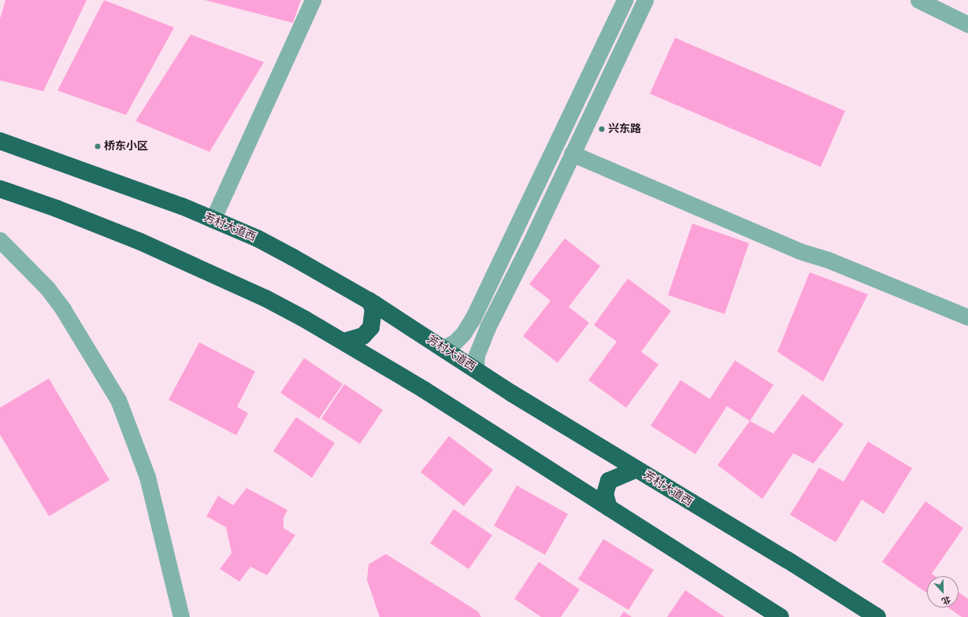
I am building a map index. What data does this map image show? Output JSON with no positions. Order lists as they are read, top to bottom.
{
  "streets": {
    "highway": ["芳村大道西"]
  },
  "places": ["兴东路", "桥东小区"],
  "north": "bottom"
}
